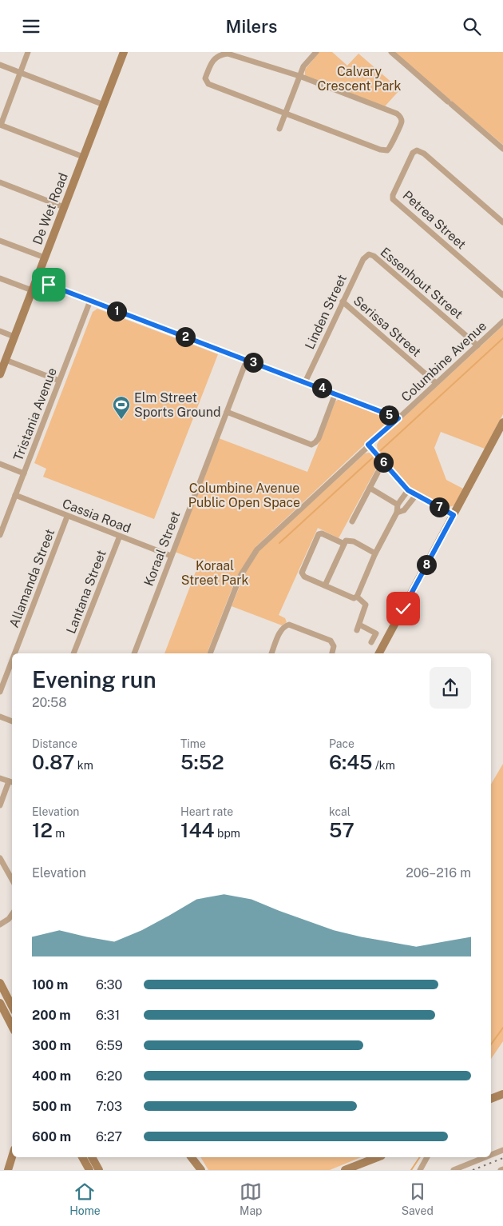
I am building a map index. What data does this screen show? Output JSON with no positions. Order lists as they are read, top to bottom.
{
  "streets": {
    "street": [
      "De Wet Road",
      "Petrea Street",
      "Essenhout Street",
      "Linden Street",
      "Serissa Street",
      "Columbine Avenue",
      "Tristania Avenue",
      "Cassia Road",
      "Koraal Street",
      "Allamanda Street",
      "Lantana Street"
    ]
  },
  "crossings": [
    ["Essenhout Street", "Linden Street"],
    ["Essenhout Street", "Columbine Avenue"],
    ["Linden Street", "Serissa Street"],
    ["Serissa Street", "Columbine Avenue"],
    ["Tristania Avenue", "Cassia Road"],
    ["Cassia Road", "Koraal Street"],
    ["Cassia Road", "Allamanda Street"],
    ["Cassia Road", "Lantana Street"]
  ],
  "parks": ["Calvary Crescent Park", "Columbine Avenue Public Open Space", "Koraal Street Park"],
  "places": {
    "sports": ["Elm Street Sports Ground"]
  },
  "page": {
    "header": "Milers",
    "pins": [
      "1",
      "2",
      "3",
      "4",
      "5",
      "6",
      "7",
      "8"
    ],
    "heading": ["Evening run", "20:58"],
    "stats": [
      ["Distance", "0.87 km"],
      ["Time", "5:52"],
      ["Pace", "6:45 /km"],
      ["Elevation", "12 m"],
      ["Heart rate", "144 bpm"],
      ["kcal", "57"]
    ],
    "chart": ["Elevation", "206–216 m"],
    "list": [
      {
        "name": "100 m",
        "note": "6:30"
      },
      {
        "name": "200 m",
        "note": "6:31"
      },
      {
        "name": "300 m",
        "note": "6:59"
      },
      {
        "name": "400 m",
        "note": "6:20"
      },
      {
        "name": "500 m",
        "note": "7:03"
      },
      {
        "name": "600 m",
        "note": "6:27"
      }
    ],
    "tabs": ["Home", "Map", "Saved"]
  }
}
